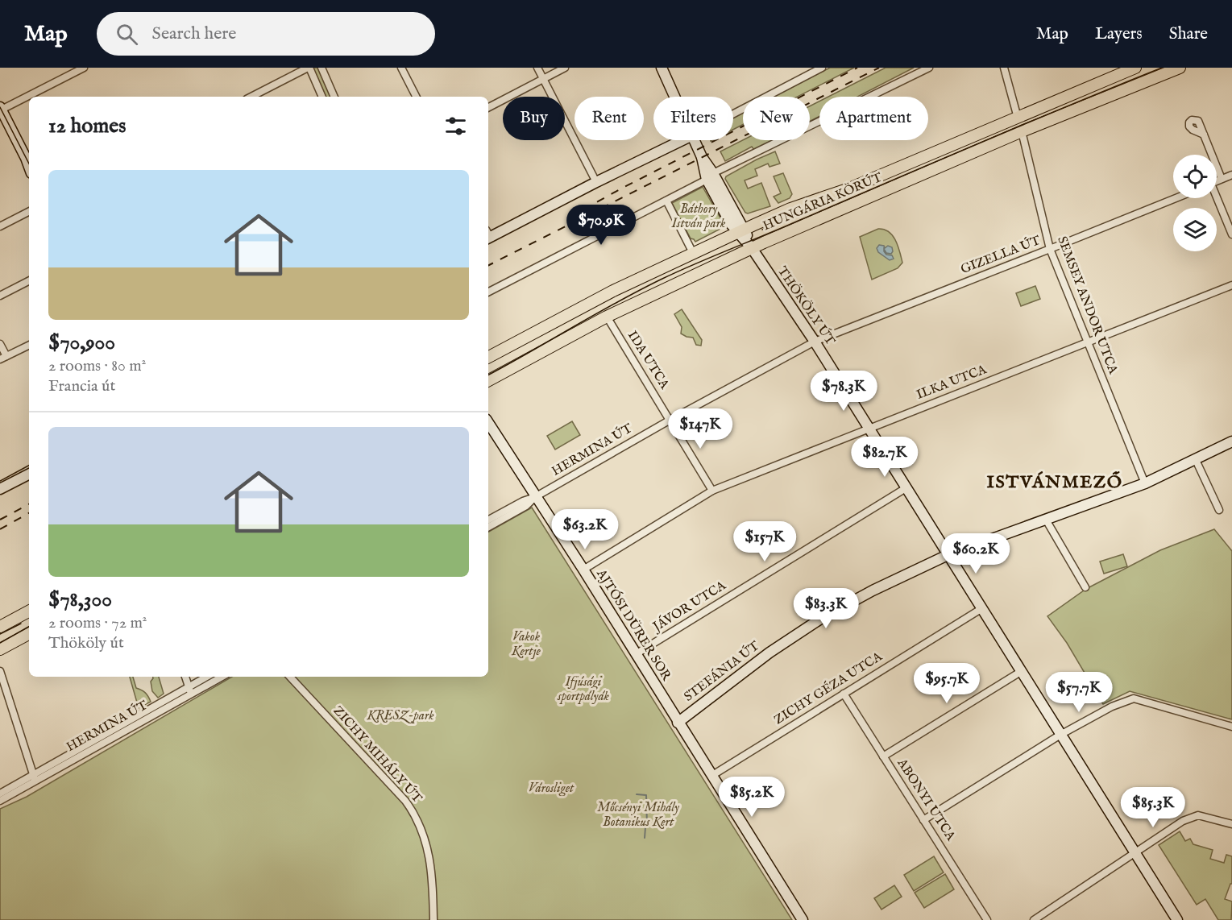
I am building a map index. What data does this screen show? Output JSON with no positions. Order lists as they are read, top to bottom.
{
  "streets": {
    "main road": ["HUNGÁRIA KÖRÚT"],
    "street": [
      "GIZELLA ÚT",
      "SEMSEY ANDOR UTCA",
      "THÖKÖLY ÚT",
      "IDA UTCA",
      "ILKA UTCA",
      "HERMINA ÚT",
      "JÁVOR UTCA",
      "AJTÓSI DÜRER SOR",
      "STEFÁNIA ÚT",
      "ZICHY GÉZA UTCA",
      "ZICHY MIHÁLY ÚT",
      "ABONYI UTCA"
    ]
  },
  "crossings": [
    ["HUNGÁRIA KÖRÚT", "SEMSEY ANDOR UTCA"],
    ["HUNGÁRIA KÖRÚT", "THÖKÖLY ÚT"],
    ["HUNGÁRIA KÖRÚT", "IDA UTCA"],
    ["GIZELLA ÚT", "SEMSEY ANDOR UTCA"],
    ["GIZELLA ÚT", "THÖKÖLY ÚT"],
    ["GIZELLA ÚT", "HERMINA ÚT"],
    ["SEMSEY ANDOR UTCA", "ILKA UTCA"],
    ["SEMSEY ANDOR UTCA", "STEFÁNIA ÚT"],
    ["THÖKÖLY ÚT", "ILKA UTCA"],
    ["THÖKÖLY ÚT", "HERMINA ÚT"],
    ["THÖKÖLY ÚT", "JÁVOR UTCA"],
    ["THÖKÖLY ÚT", "STEFÁNIA ÚT"],
    ["THÖKÖLY ÚT", "ZICHY GÉZA UTCA"],
    ["IDA UTCA", "ILKA UTCA"],
    ["IDA UTCA", "HERMINA ÚT"],
    ["ILKA UTCA", "AJTÓSI DÜRER SOR"],
    ["HERMINA ÚT", "AJTÓSI DÜRER SOR"],
    ["JÁVOR UTCA", "AJTÓSI DÜRER SOR"],
    ["AJTÓSI DÜRER SOR", "STEFÁNIA ÚT"],
    ["AJTÓSI DÜRER SOR", "ZICHY GÉZA UTCA"],
    ["ZICHY GÉZA UTCA", "ABONYI UTCA"]
  ],
  "districts": ["ISTVÁNMEZŐ"],
  "parks": [
    "Báthory István park",
    "Vakok Kertje",
    "Ifjúsági sportpályák",
    "KRESZ-park",
    "Városliget",
    "Mőcsényi Mihály Botanikus Kert"
  ],
  "page": {
    "header": "Map",
    "search": "Search here",
    "nav": ["Map", "Layers", "Share"],
    "chip": [
      "Buy",
      "Rent",
      "Filters",
      "New",
      "Apartment"
    ],
    "heading": "12 homes",
    "list": [
      {
        "name": "$70,900",
        "note": "2 rooms · 80 m² · Francia út"
      },
      {
        "name": "$78,300",
        "note": "2 rooms · 72 m² · Thököly út"
      }
    ],
    "price": [
      "$70.9K",
      "$78.3K",
      "$147K",
      "$82.7K",
      "$63.2K",
      "$157K",
      "$60.2K",
      "$83.3K",
      "$95.7K",
      "$57.7K",
      "$85.2K",
      "$85.3K"
    ]
  }
}
